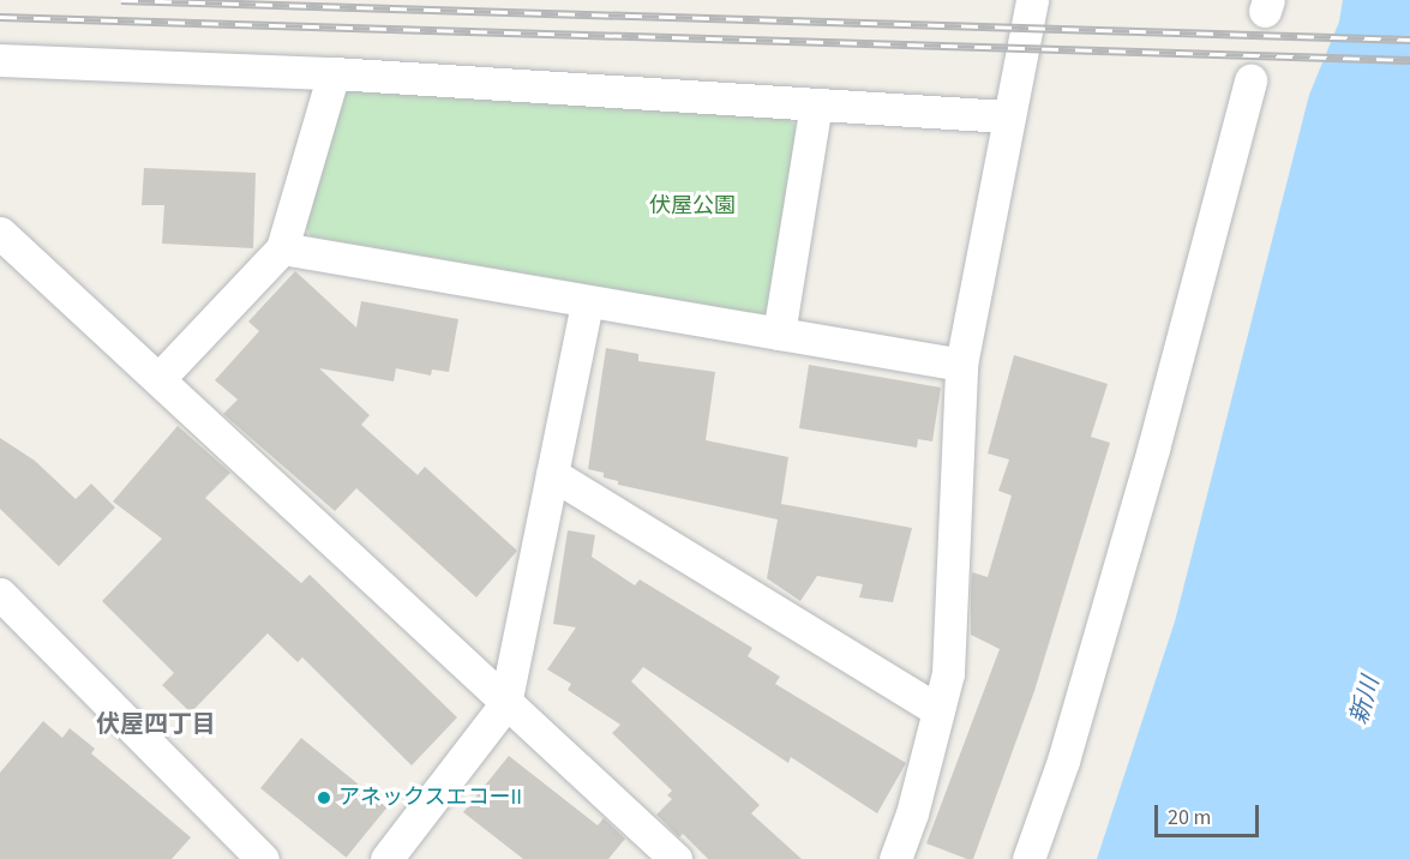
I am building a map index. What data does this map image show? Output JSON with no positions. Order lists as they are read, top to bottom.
{
  "districts": ["伏屋四丁目"],
  "water": ["新川"],
  "parks": ["伏屋公園"],
  "places": ["アネックスエコーII"],
  "scale_bar": "20 m"
}
